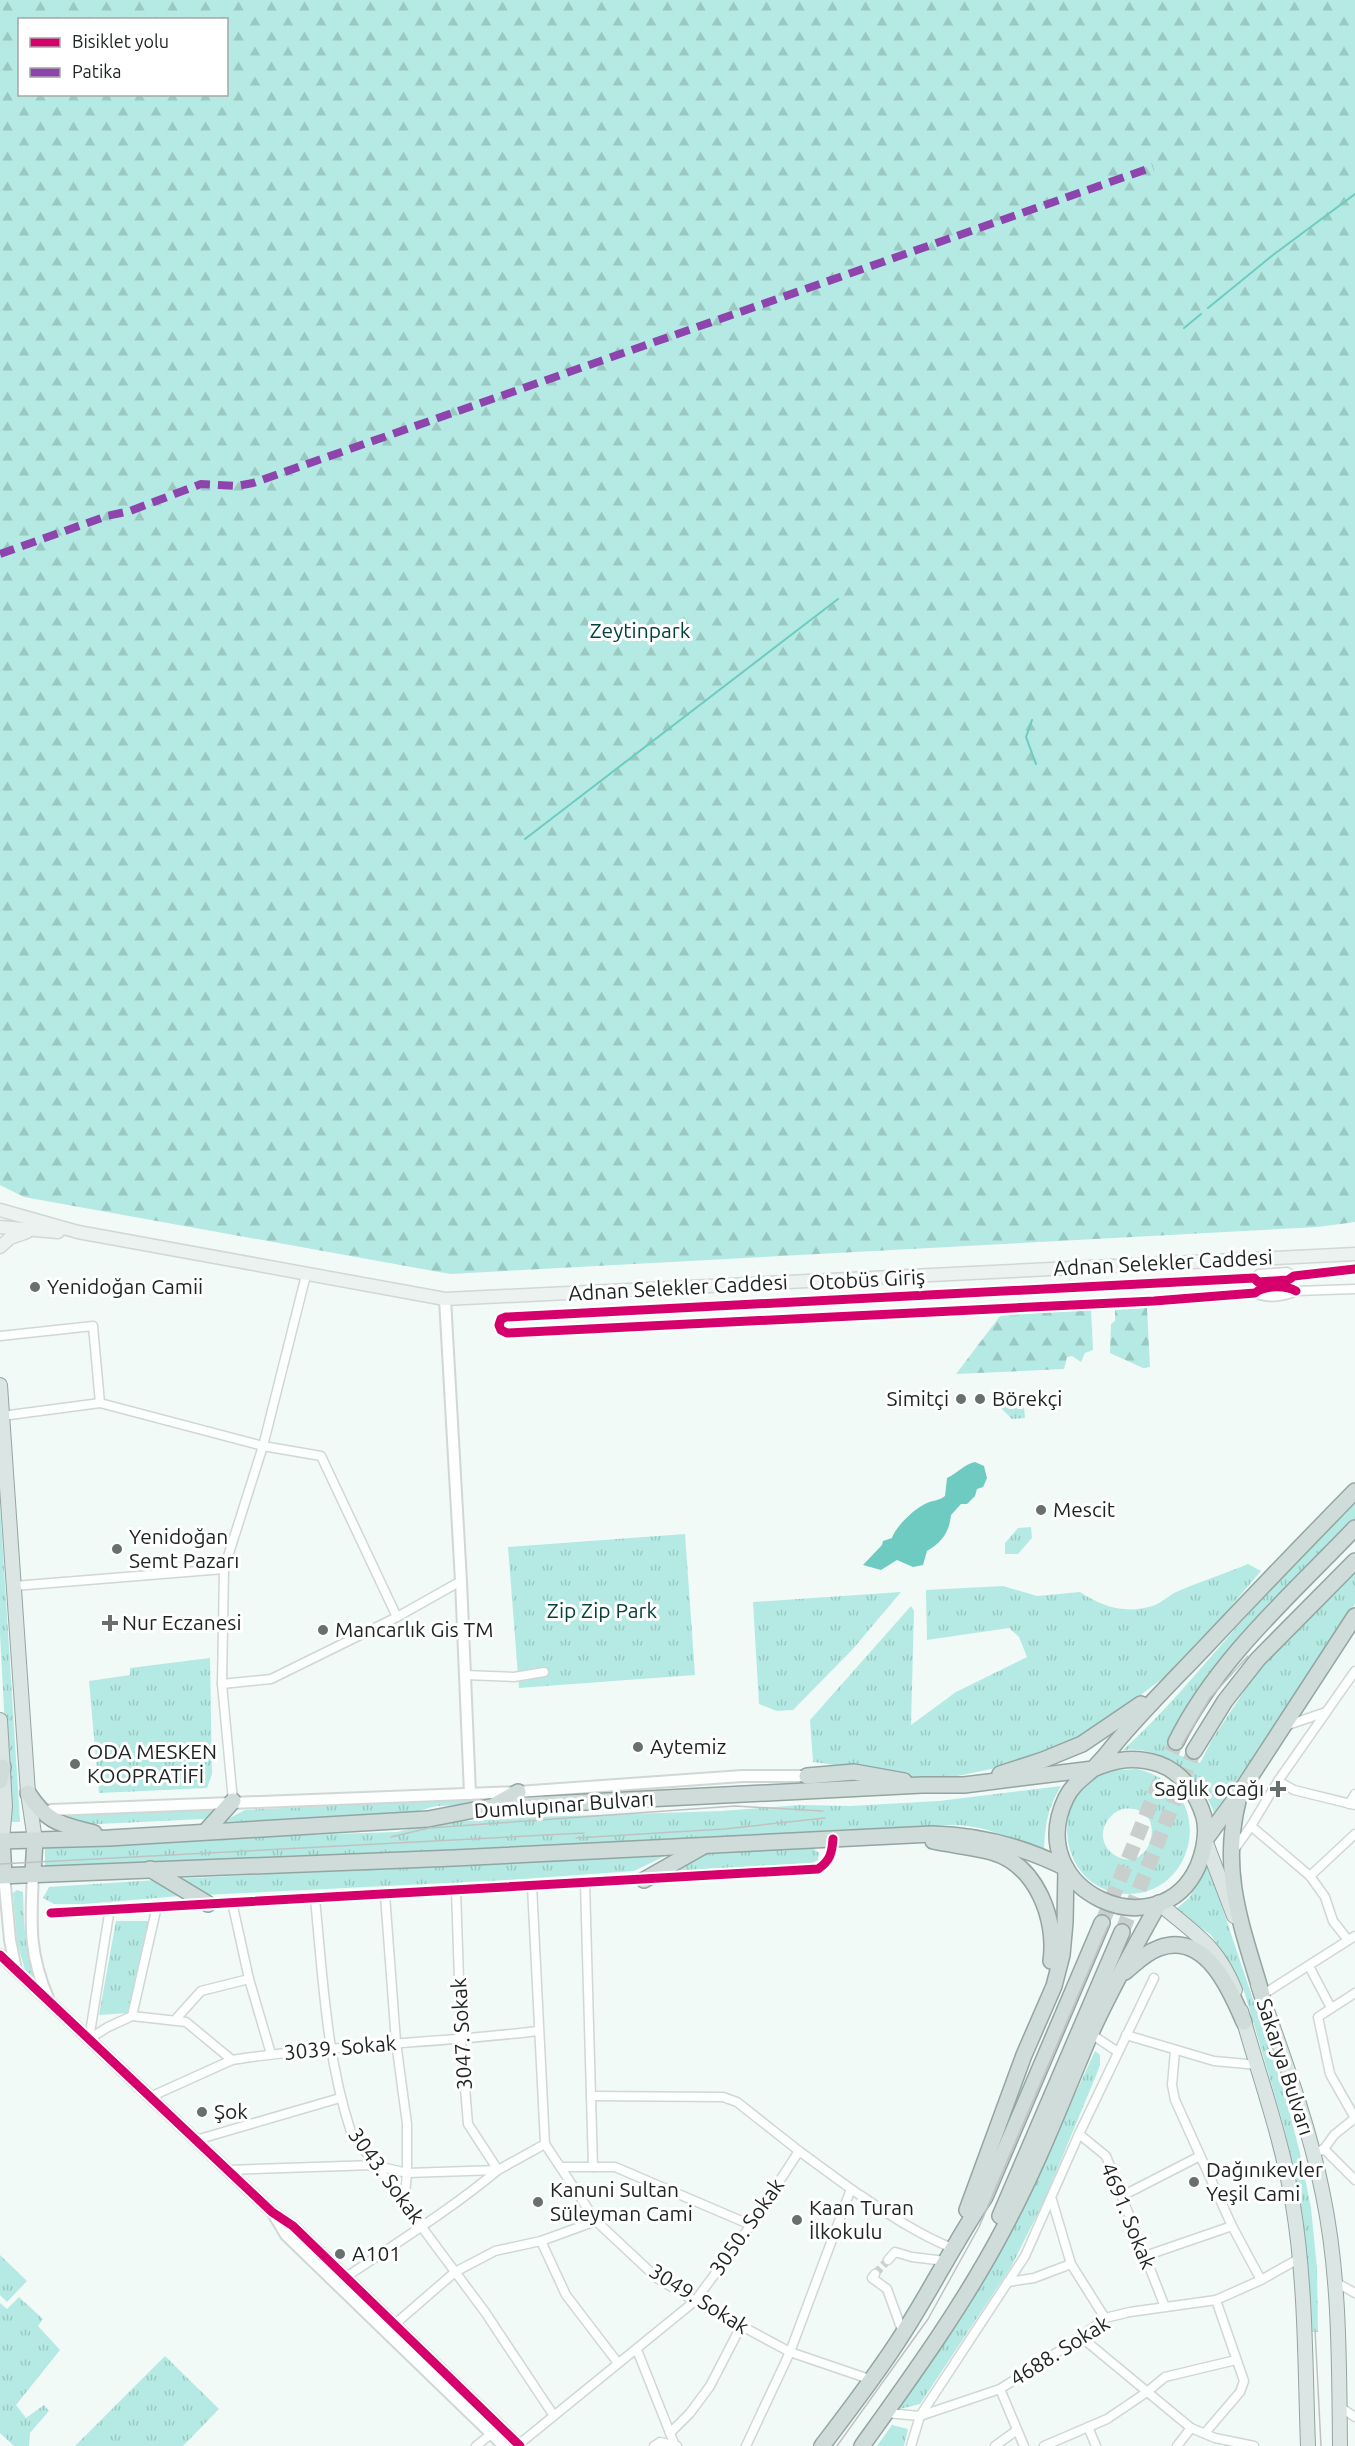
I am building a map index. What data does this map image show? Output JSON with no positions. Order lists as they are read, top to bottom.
{
  "streets": {
    "highway": ["Dumlupınar Bulvarı"],
    "main road": ["Adnan Selekler Caddesi", "Sakarya Bulvarı"],
    "street": [
      "Otobüs Giriş",
      "3047. Sokak",
      "3039. Sokak",
      "3043. Sokak",
      "4691. Sokak",
      "3050. Sokak",
      "3049. Sokak",
      "4688. Sokak"
    ]
  },
  "crossings": [
    ["Dumlupınar Bulvarı", "Sakarya Bulvarı"],
    ["3047. Sokak", "3039. Sokak"],
    ["3039. Sokak", "3043. Sokak"],
    ["3039. Sokak", "3049. Sokak"],
    ["Sakarya Bulvarı", "4688. Sokak"],
    ["3043. Sokak", "3050. Sokak"],
    ["4691. Sokak", "4688. Sokak"],
    ["3050. Sokak", "3049. Sokak"]
  ],
  "parks": ["Zeytinpark", "Zip Zip Park"],
  "places": {
    "other": [
      "Yenidoğan Camii",
      "Simitçi",
      "Börekçi",
      "Mescit",
      "Yenidoğan Semt Pazarı",
      "Mancarlık Gis TM",
      "Aytemiz",
      "ODA MESKEN KOOPRATİFİ",
      "Şok",
      "Dağınıkevler Yeşil Cami",
      "Kanuni Sultan Süleyman Cami",
      "Kaan Turan İlkokulu",
      "A101"
    ],
    "health": ["Nur Eczanesi", "Sağlık ocağı"]
  },
  "legend": ["Bisiklet yolu", "Patika"]
}
